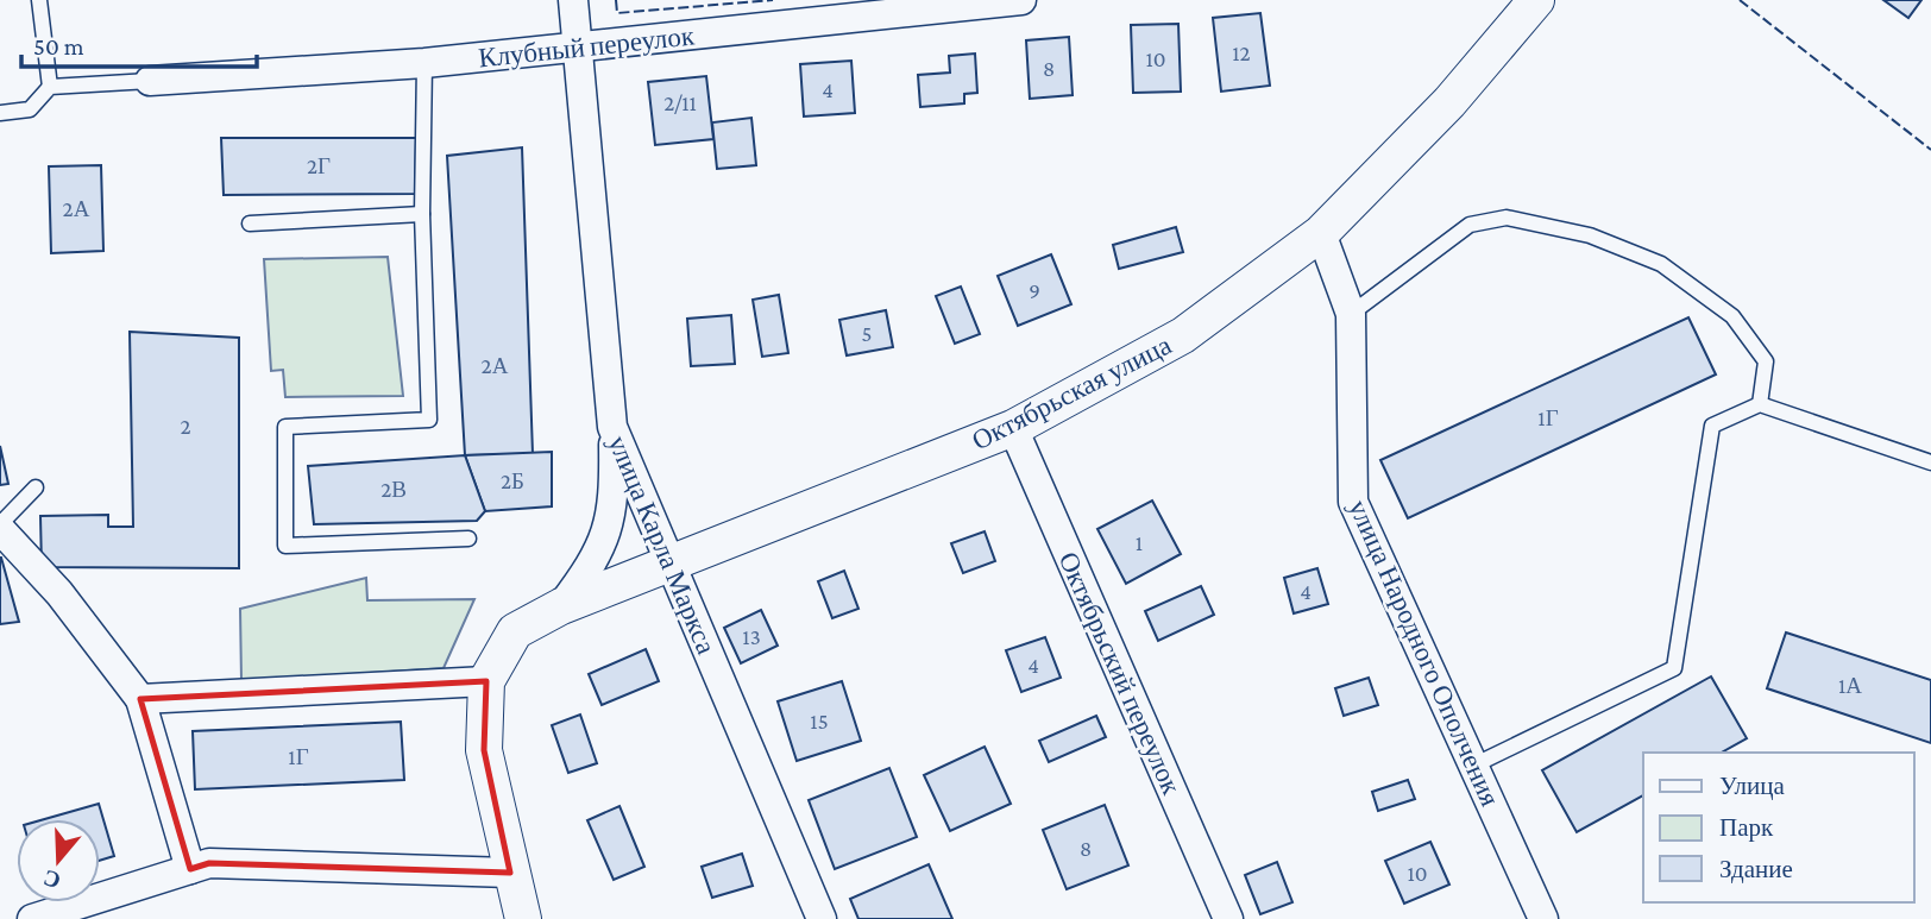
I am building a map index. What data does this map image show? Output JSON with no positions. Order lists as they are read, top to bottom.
{
  "streets": {
    "street": [
      "Клубный переулок",
      "Октябрьская улица",
      "улица Карла Маркса",
      "улица Народного Ополчения",
      "Октябрьский переулок"
    ]
  },
  "crossings": [
    ["Клубный переулок", "улица Карла Маркса"],
    ["Октябрьская улица", "улица Карла Маркса"],
    ["Октябрьская улица", "улица Народного Ополчения"],
    ["Октябрьская улица", "Октябрьский переулок"]
  ],
  "house_numbers": [
    "12",
    "10",
    "8",
    "4",
    "2/11",
    "2Г",
    "2А",
    "9",
    "5",
    "2А",
    "1Г",
    "2",
    "2Б",
    "2В",
    "1",
    "4",
    "13",
    "4",
    "1А",
    "15",
    "1Г",
    "8",
    "10"
  ],
  "legend": ["Улица", "Парк", "Здание"],
  "scale_bar": "50 m",
  "north": "bottom"
}
